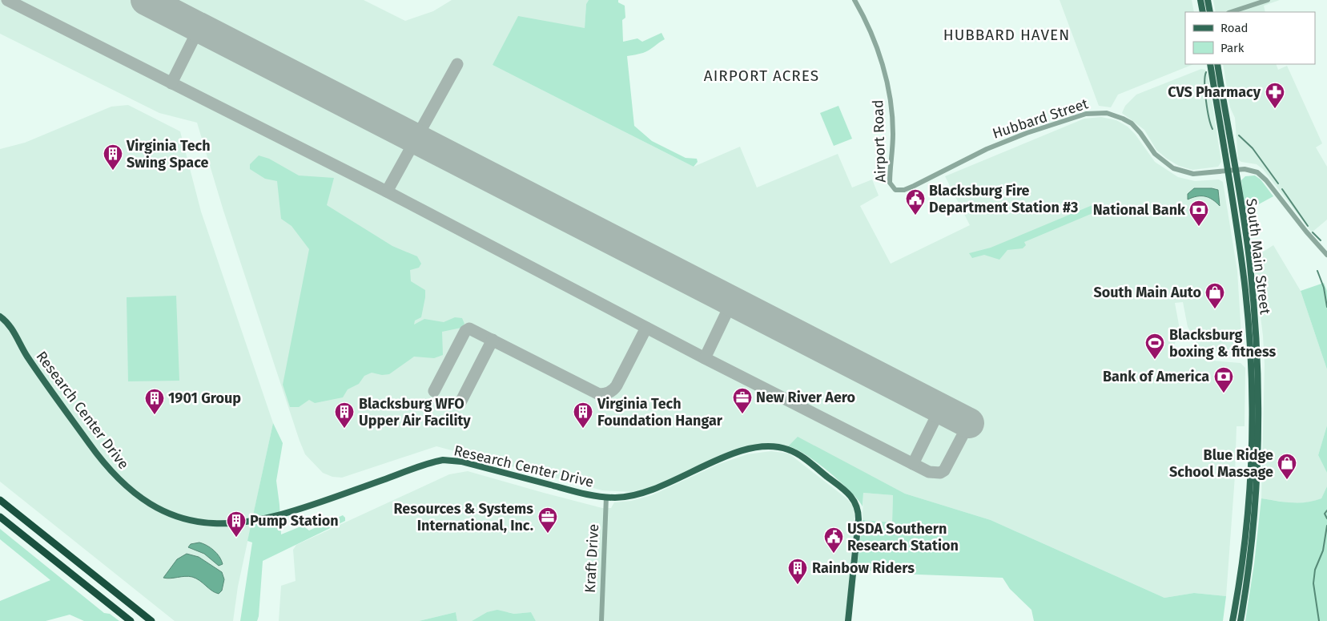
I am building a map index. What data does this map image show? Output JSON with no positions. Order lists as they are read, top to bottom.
{
  "streets": {
    "main road": ["South Main Street", "Research Center Drive"],
    "street": ["Hubbard Street", "Airport Road", "Kraft Drive"]
  },
  "crossings": [
    ["Hubbard Street", "Airport Road"],
    ["Hubbard Street", "South Main Street"],
    ["Research Center Drive", "Kraft Drive"]
  ],
  "districts": ["HUBBARD HAVEN", "AIRPORT ACRES"],
  "places": {
    "pharmacy": ["CVS Pharmacy"],
    "building": [
      "Virginia Tech Swing Space",
      "1901 Group",
      "Blacksburg WFO Upper Air Facility",
      "Virginia Tech Foundation Hangar",
      "Pump Station",
      "Rainbow Riders"
    ],
    "public building": ["Blacksburg Fire Department Station #3", "USDA Southern Research Station"],
    "bank": ["National Bank", "Bank of America"],
    "shop": ["South Main Auto", "Blue Ridge School Massage"],
    "sports": ["Blacksburg boxing & fitness"],
    "office": ["New River Aero", "Resources & Systems International, Inc."]
  },
  "legend": ["Road", "Park"]
}
